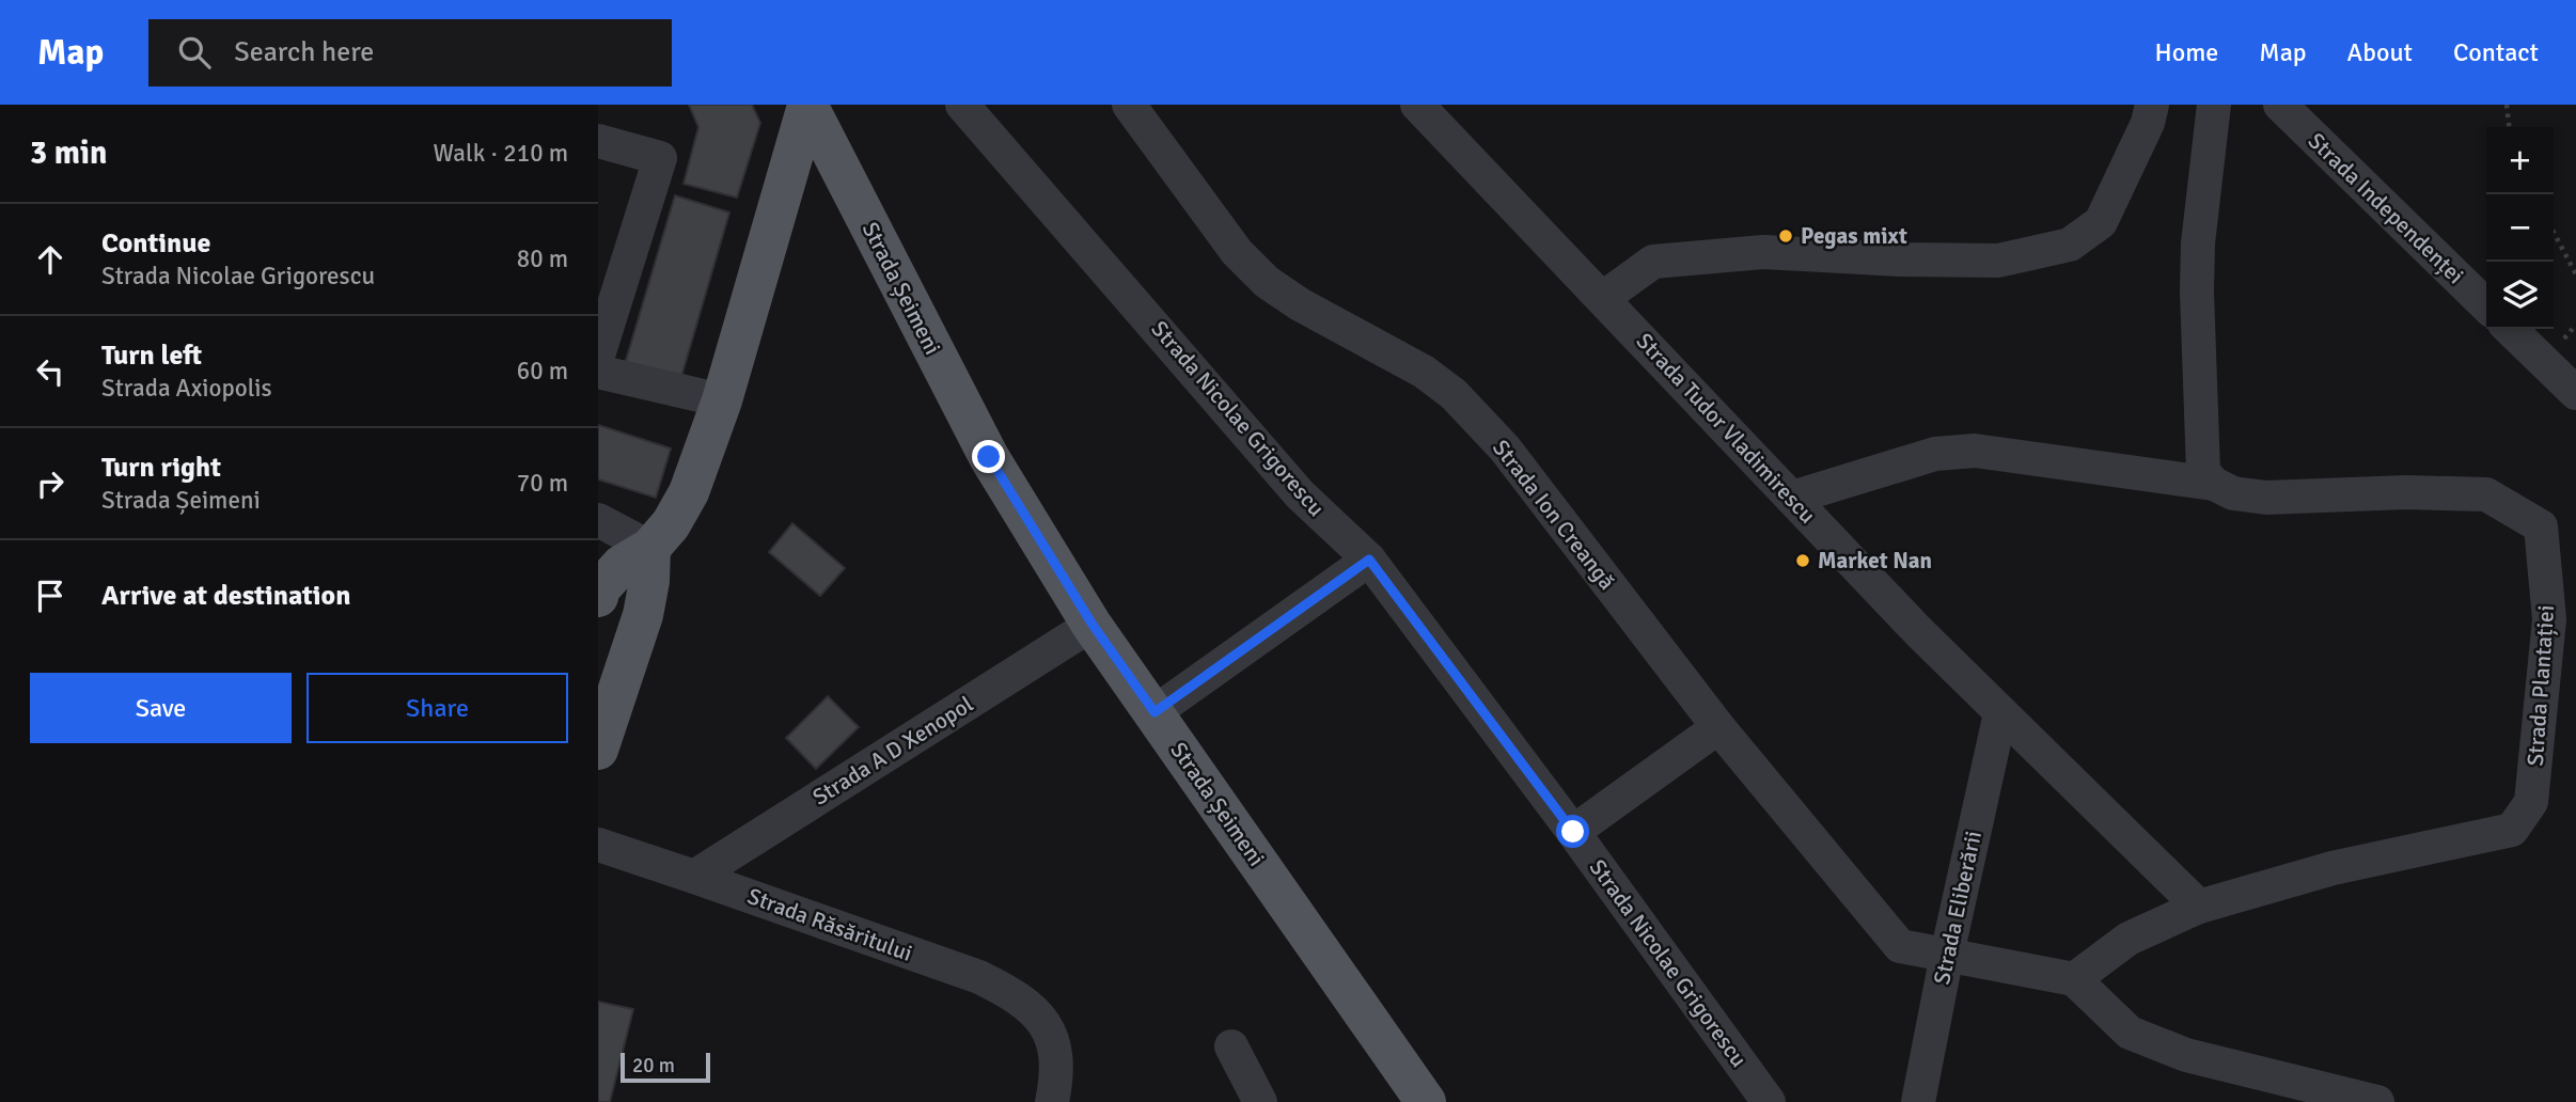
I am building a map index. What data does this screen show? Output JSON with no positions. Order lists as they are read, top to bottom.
{
  "streets": {
    "main road": ["Strada Șeimeni"],
    "street": [
      "Strada Independenței",
      "Strada Nicolae Grigorescu",
      "Strada Tudor Vladimirescu",
      "Strada Ion Creangă",
      "Strada Plantației",
      "Strada A D Xenopol",
      "Strada Eliberării",
      "Strada Răsăritului"
    ]
  },
  "crossings": [
    ["Strada Șeimeni", "Strada A D Xenopol"],
    ["Strada Tudor Vladimirescu", "Strada Plantației"],
    ["Strada Tudor Vladimirescu", "Strada Eliberării"],
    ["Strada Ion Creangă", "Strada Eliberării"],
    ["Strada A D Xenopol", "Strada Răsăritului"]
  ],
  "places": ["Pegas mixt", "Market Nan"],
  "scale_bar": "20 m",
  "page": {
    "header": "Map",
    "search": "Search here",
    "nav": [
      "Home",
      "Map",
      "About",
      "Contact"
    ],
    "heading": ["3 min", "Walk · 210 m"],
    "map_buttons": ["+", "−"],
    "list": [
      ["Continue", "Strada Nicolae Grigorescu", "80 m"],
      ["Turn left", "Strada Axiopolis", "60 m"],
      ["Turn right", "Strada Șeimeni", "70 m"],
      "Arrive at destination"
    ],
    "buttons": ["Save", "Share"],
    "scale": "20 m"
  }
}
